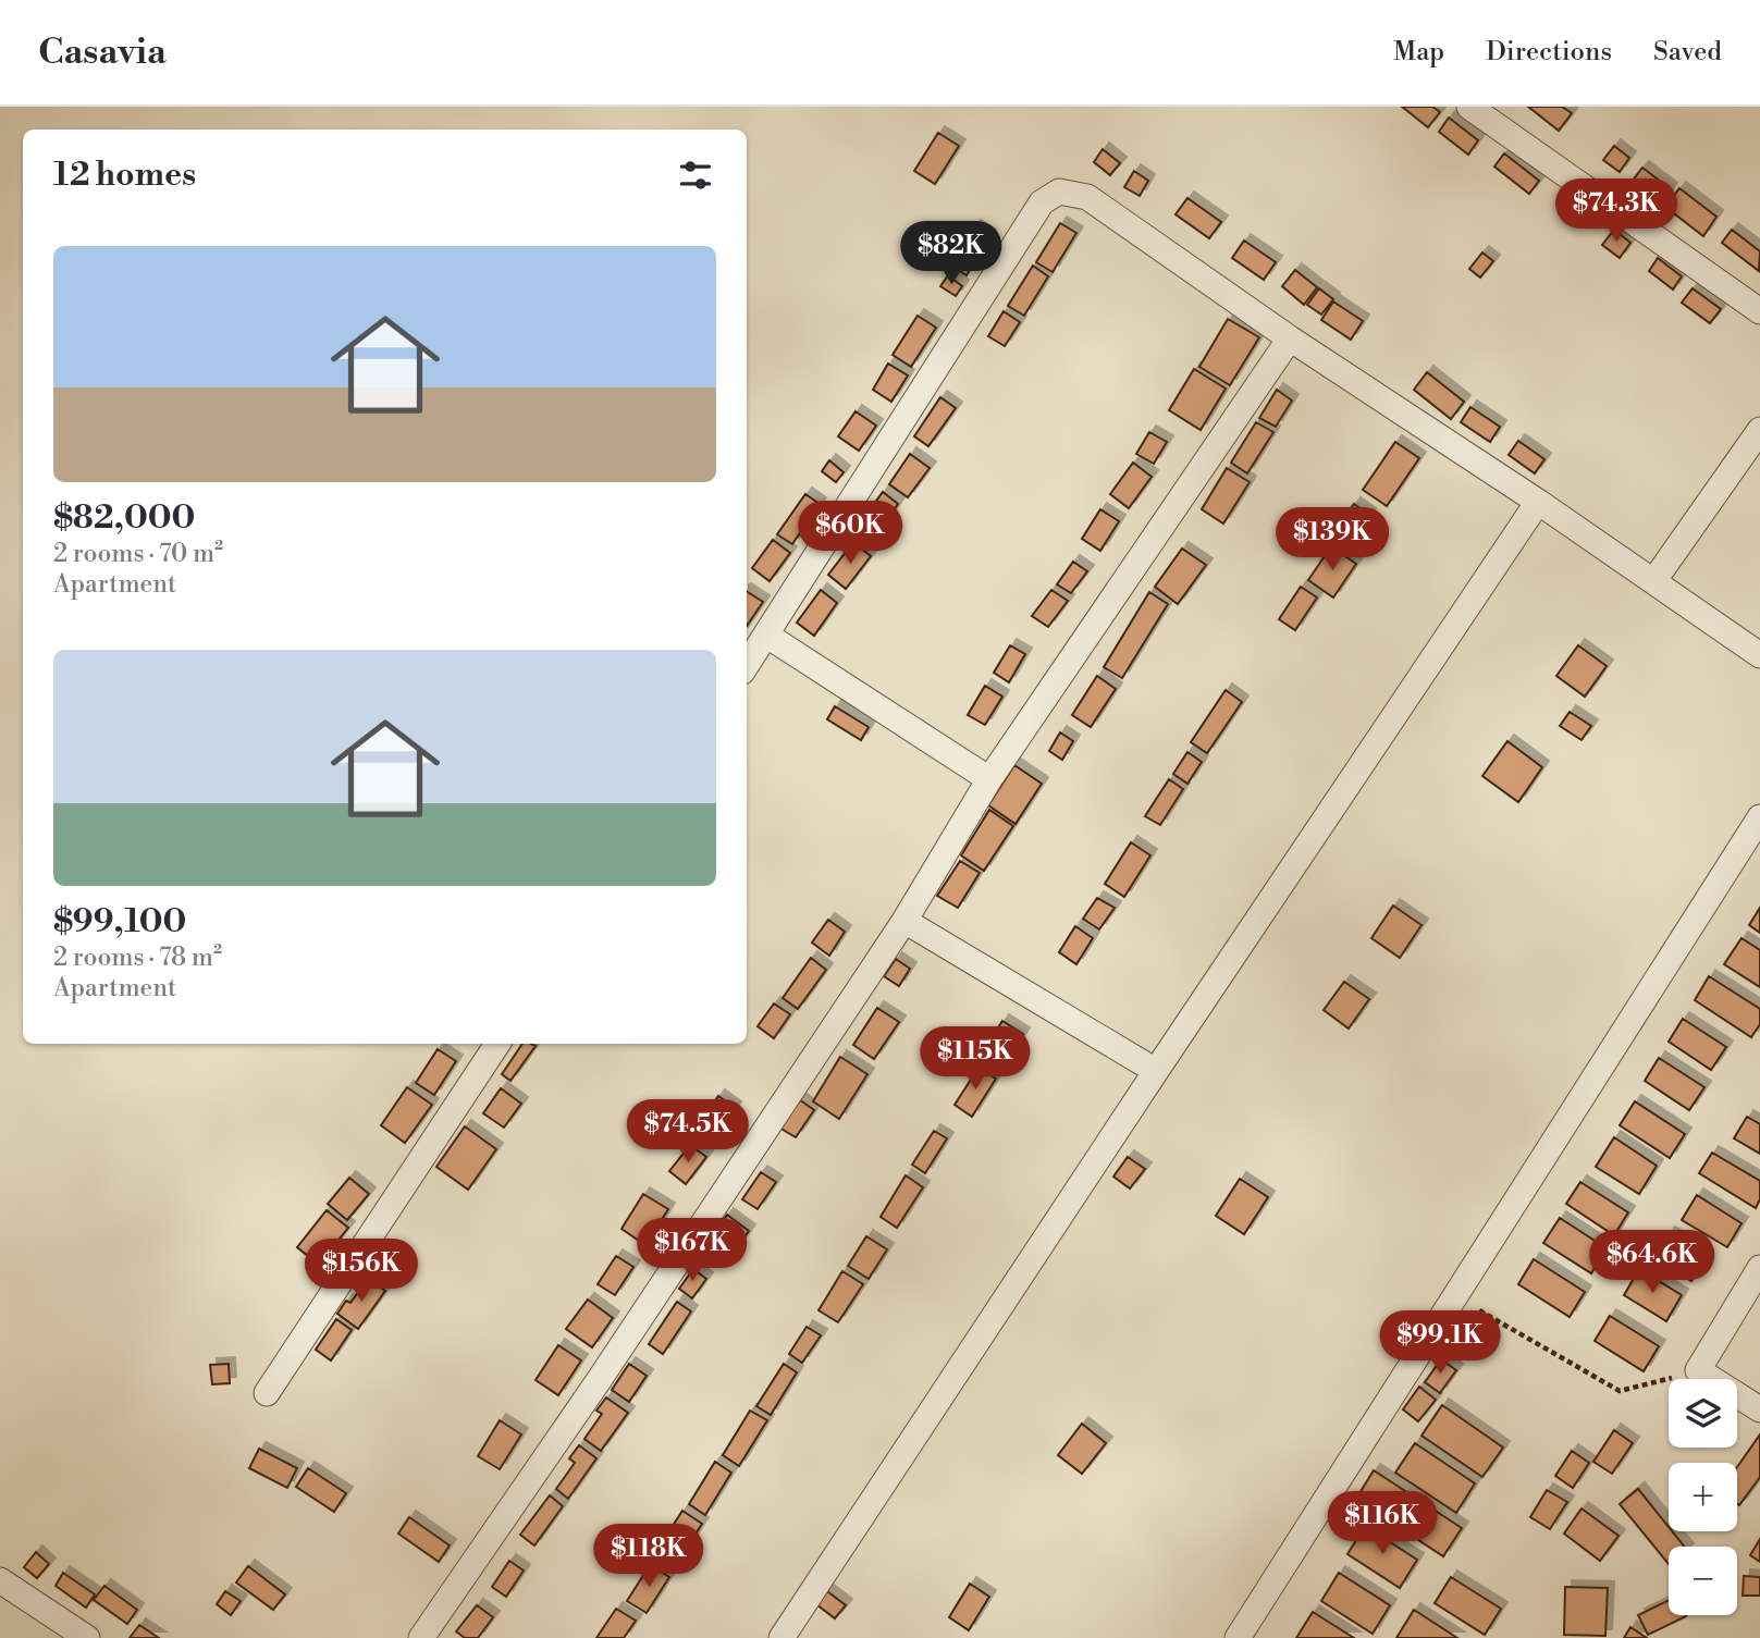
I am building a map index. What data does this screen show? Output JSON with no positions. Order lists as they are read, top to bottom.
{
  "page": {
    "header": "Casavia",
    "nav": ["Map", "Directions", "Saved"],
    "heading": "12 homes",
    "price": [
      "$74.3K",
      "$82K",
      "$60K",
      "$139K",
      "$115K",
      "$74.5K",
      "$167K",
      "$64.6K",
      "$156K",
      "$99.1K",
      "$116K",
      "$118K"
    ],
    "list": [
      {
        "name": "$82,000",
        "note": "2 rooms · 70 m² · Apartment"
      },
      {
        "name": "$99,100",
        "note": "2 rooms · 78 m² · Apartment"
      }
    ],
    "map_buttons": ["+", "−"]
  }
}
